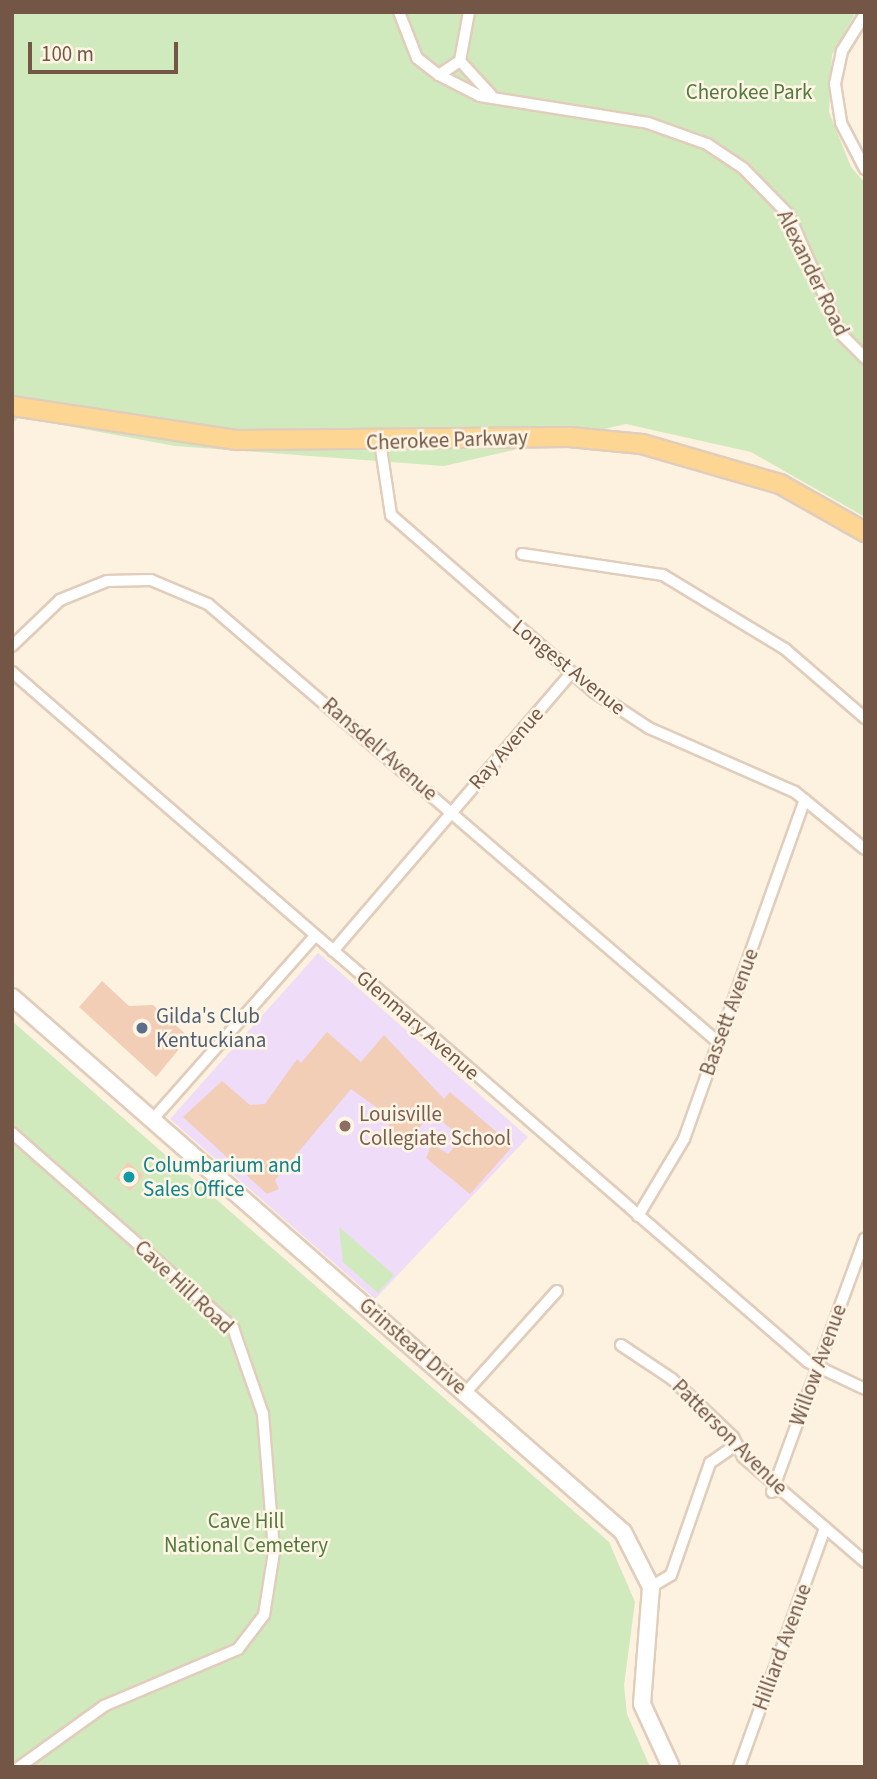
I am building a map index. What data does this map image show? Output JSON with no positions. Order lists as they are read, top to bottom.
{
  "streets": {
    "main road": ["Cherokee Parkway", "Grinstead Drive"],
    "street": [
      "Alexander Road",
      "Longest Avenue",
      "Ray Avenue",
      "Ransdell Avenue",
      "Bassett Avenue",
      "Glenmary Avenue",
      "Cave Hill Road",
      "Willow Avenue",
      "Patterson Avenue",
      "Hilliard Avenue"
    ]
  },
  "crossings": [
    ["Cherokee Parkway", "Longest Avenue"],
    ["Longest Avenue", "Ray Avenue"],
    ["Longest Avenue", "Bassett Avenue"],
    ["Ray Avenue", "Ransdell Avenue"],
    ["Ray Avenue", "Glenmary Avenue"],
    ["Ransdell Avenue", "Bassett Avenue"],
    ["Bassett Avenue", "Glenmary Avenue"],
    ["Glenmary Avenue", "Willow Avenue"],
    ["Willow Avenue", "Patterson Avenue"],
    ["Patterson Avenue", "Hilliard Avenue"]
  ],
  "parks": ["Cherokee Park", "Cave Hill National Cemetery"],
  "places": ["Gilda's Club Kentuckiana", "Louisville Collegiate School", "Columbarium and Sales Office"],
  "scale_bar": "100 m"
}
